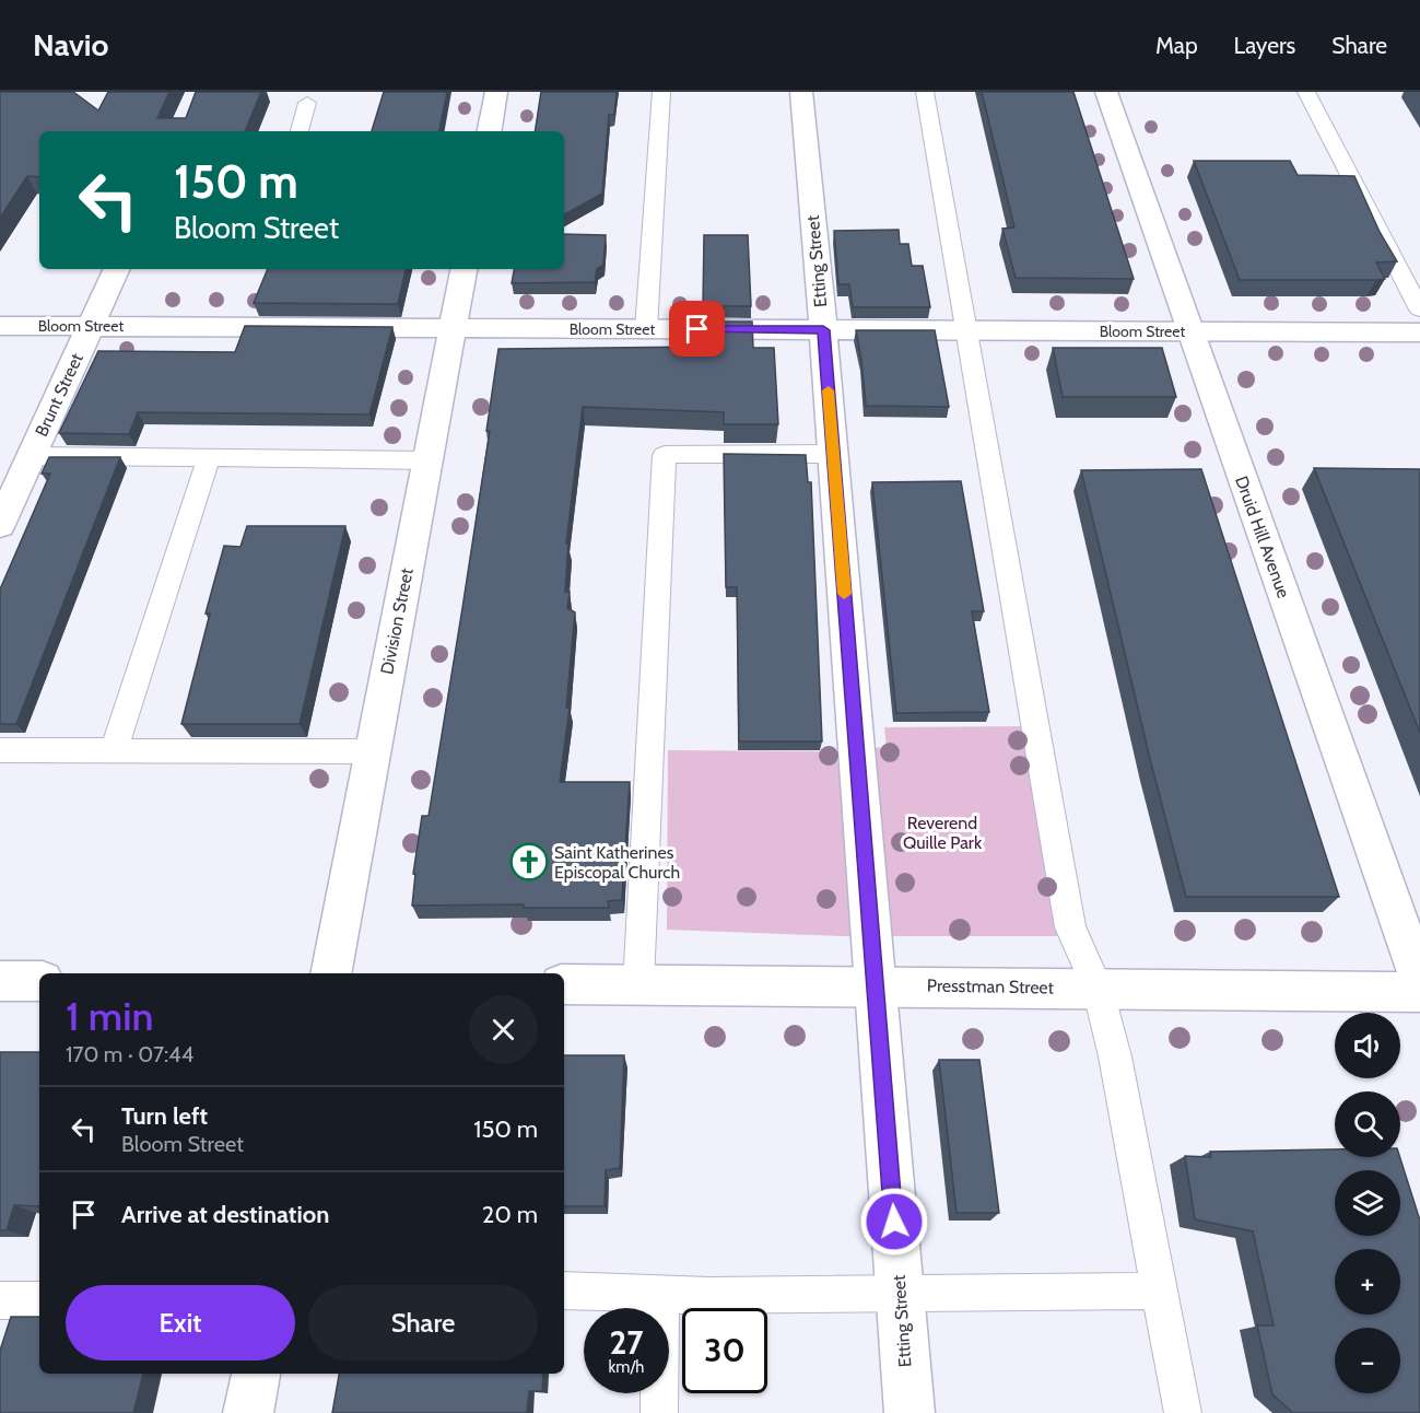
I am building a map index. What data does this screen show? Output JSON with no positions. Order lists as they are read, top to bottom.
{
  "streets": {
    "street": [
      "Etting Street",
      "Bloom Street",
      "Brunt Street",
      "Druid Hill Avenue",
      "Division Street",
      "Presstman Street"
    ]
  },
  "crossings": [
    ["Etting Street", "Bloom Street"],
    ["Etting Street", "Presstman Street"],
    ["Bloom Street", "Brunt Street"],
    ["Bloom Street", "Druid Hill Avenue"],
    ["Bloom Street", "Division Street"]
  ],
  "parks": ["Reverend Quille Park"],
  "places": {
    "church": ["Saint Katherines Episcopal Church"]
  },
  "page": {
    "header": "Navio",
    "nav": ["Map", "Layers", "Share"],
    "turn": ["150 m", "Bloom Street"],
    "heading": ["1 min", "170 m · 07:44"],
    "map_buttons": ["+", "−"],
    "list": [
      {
        "name": "Turn left",
        "note": "Bloom Street",
        "value": "150 m"
      },
      {
        "name": "Arrive at destination",
        "value": "20 m"
      }
    ],
    "buttons": ["Exit", "Share"],
    "speed": "27 km/h",
    "limit": "30"
  }
}
